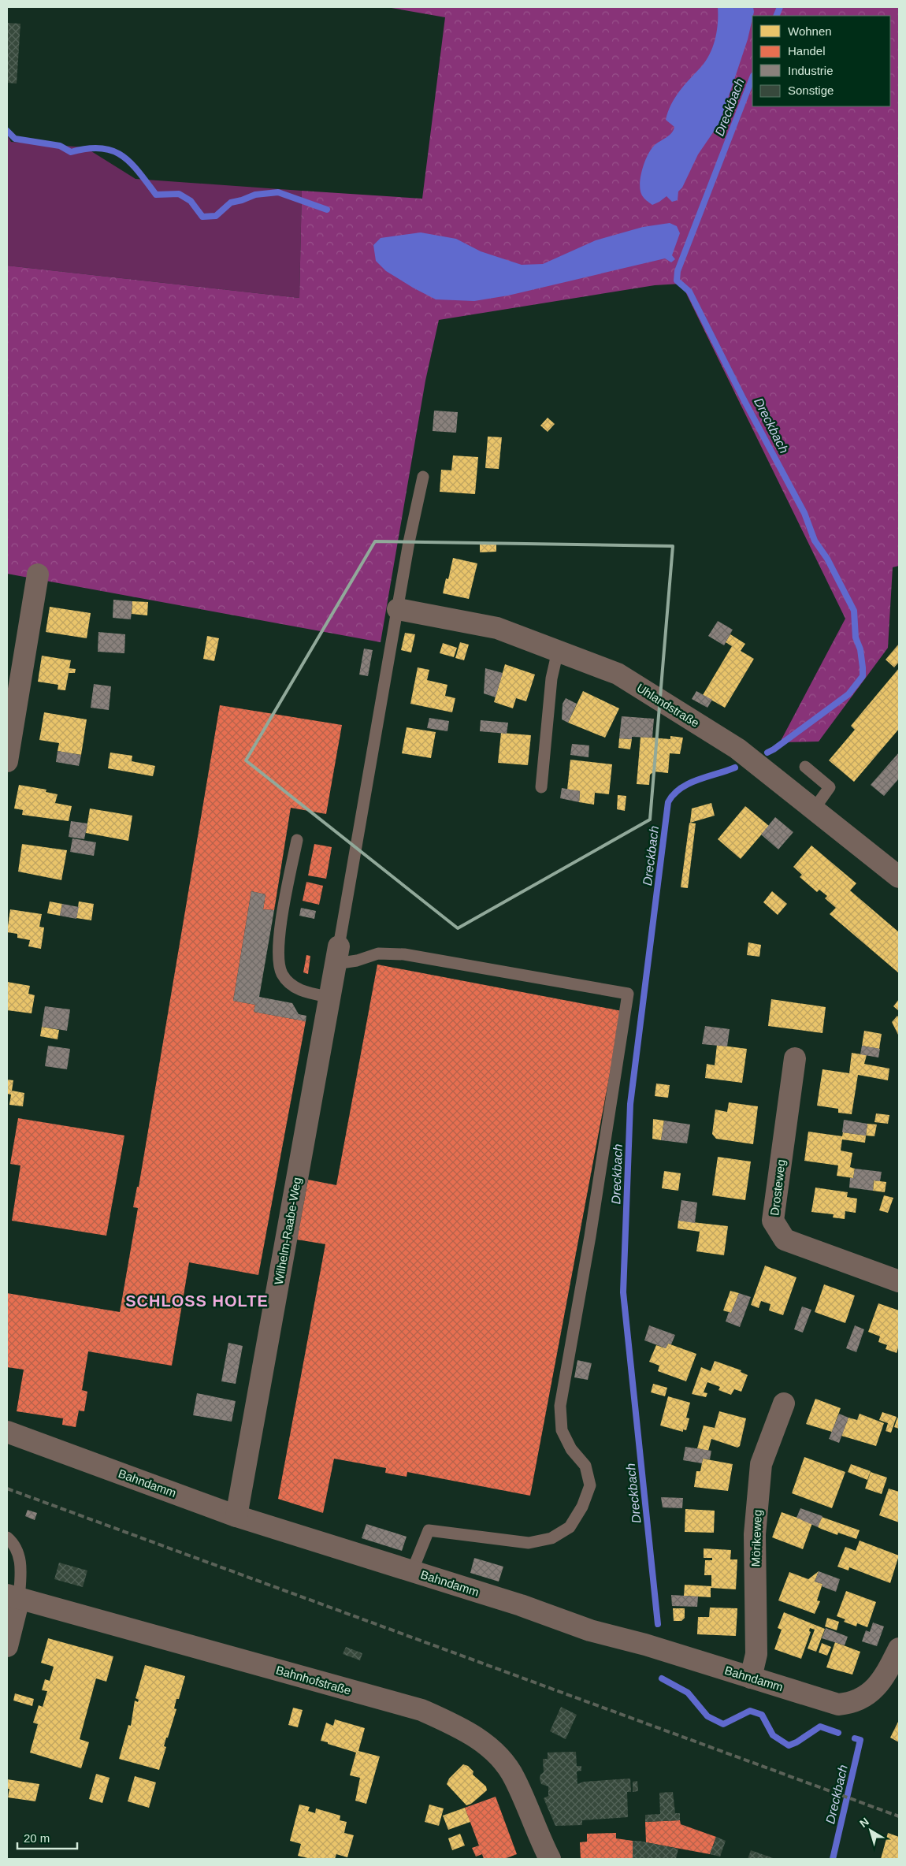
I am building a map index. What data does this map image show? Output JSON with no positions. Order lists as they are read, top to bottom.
{
  "streets": {
    "street": [
      "Uhlandstraße",
      "Drosteweg",
      "Wilhelm-Raabe-Weg",
      "Bahndamm",
      "Mörikeweg",
      "Bahnhofstraße"
    ]
  },
  "crossings": [
    ["Wilhelm-Raabe-Weg", "Bahndamm"],
    ["Bahndamm", "Mörikeweg"]
  ],
  "districts": ["SCHLOSS HOLTE"],
  "water": ["Dreckbach"],
  "legend": [
    "Wohnen",
    "Handel",
    "Industrie",
    "Sonstige"
  ],
  "scale_bar": "20 m",
  "north": "top left"
}
